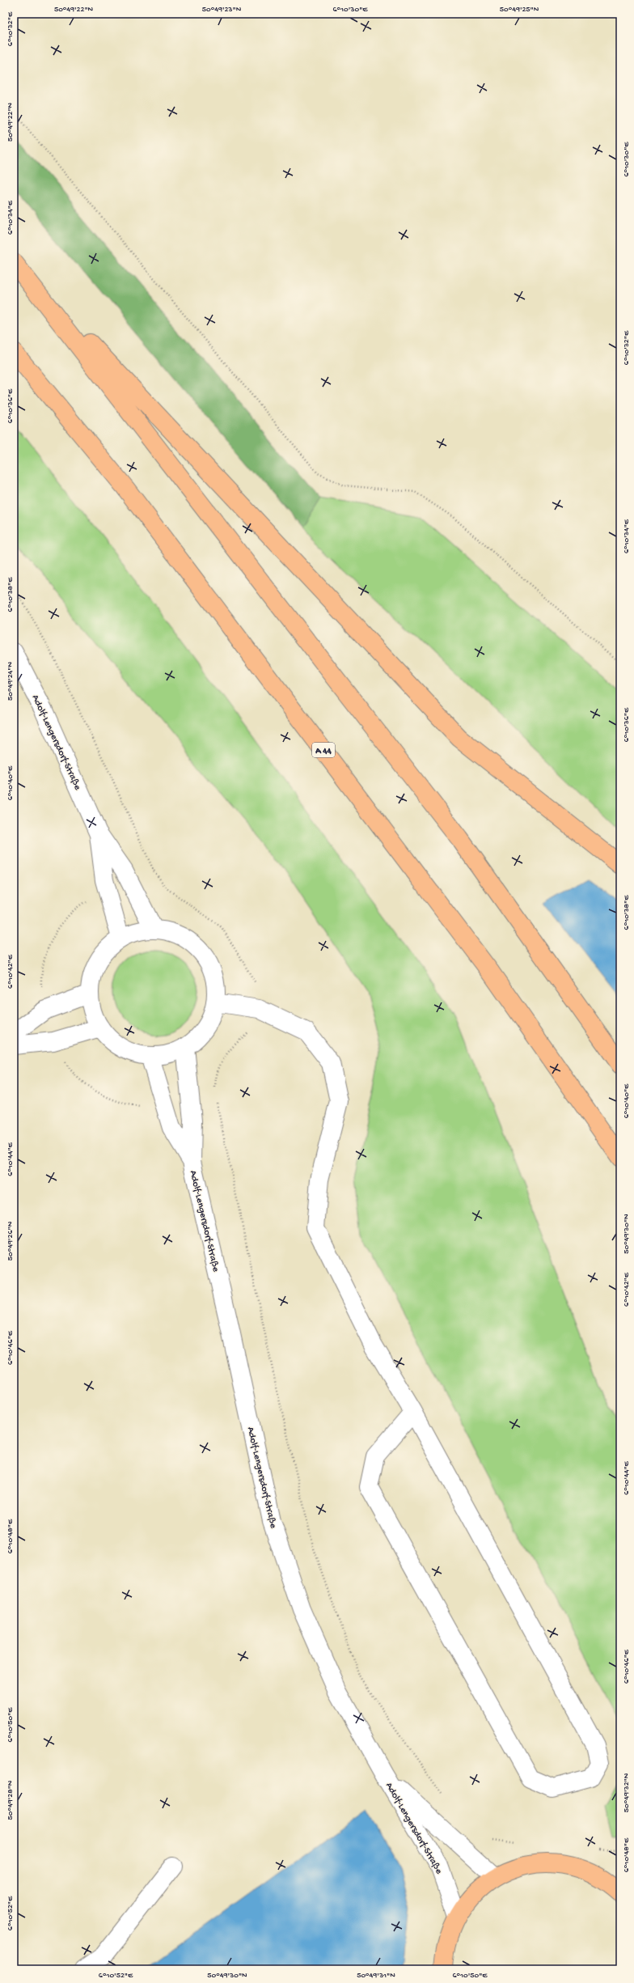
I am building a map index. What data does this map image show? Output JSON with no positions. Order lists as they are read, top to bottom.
{
  "streets": {
    "main road": ["A 44"],
    "street": ["Adolf-Lengersdorf-Straße"]
  },
  "coordinates": [
    "50°49'22\"N",
    "50°49'23\"N",
    "6°10'30\"E",
    "50°49'25\"N",
    "6°10'32\"E",
    "6°10'34\"E",
    "6°10'36\"E",
    "6°10'38\"E",
    "50°49'24\"N",
    "6°10'40\"E",
    "6°10'42\"E",
    "6°10'44\"E",
    "50°49'30\"N",
    "50°49'26\"N",
    "6°10'46\"E",
    "6°10'48\"E",
    "6°10'50\"E",
    "50°49'32\"N",
    "50°49'28\"N",
    "6°10'52\"E",
    "50°49'31\"N"
  ]
}
